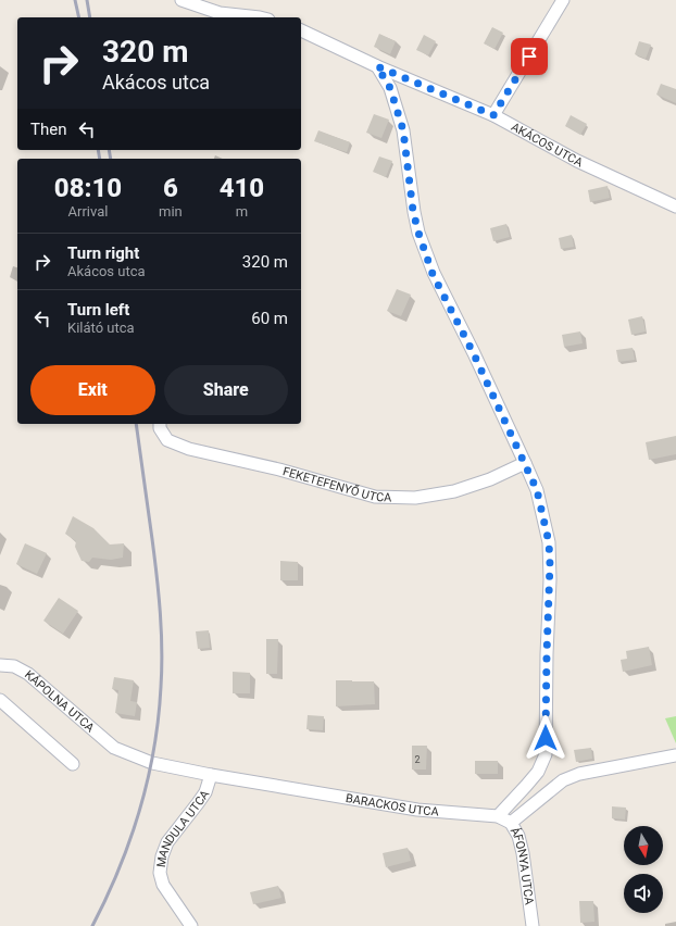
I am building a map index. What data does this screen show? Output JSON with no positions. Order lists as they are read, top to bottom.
{
  "streets": {
    "street": [
      "AKÁCOS UTCA",
      "FEKETEFENYŐ UTCA",
      "KÁPOLNA UTCA",
      "BARACKOS UTCA",
      "MANDULA UTCA",
      "ÁFONYA UTCA"
    ]
  },
  "crossings": [
    ["KÁPOLNA UTCA", "BARACKOS UTCA"],
    ["KÁPOLNA UTCA", "MANDULA UTCA"],
    ["BARACKOS UTCA", "MANDULA UTCA"],
    ["BARACKOS UTCA", "ÁFONYA UTCA"]
  ],
  "house_numbers": ["2"],
  "north": "bottom",
  "page": {
    "turn": ["320 m", "Akácos utca"],
    "then": "Then",
    "eta": [
      "08:10",
      "Arrival",
      "6",
      "min",
      "410",
      "m"
    ],
    "list": [
      {
        "name": "Turn right",
        "note": "Akácos utca",
        "value": "320 m"
      },
      {
        "name": "Turn left",
        "note": "Kilátó utca",
        "value": "60 m"
      }
    ],
    "buttons": ["Exit", "Share"]
  }
}
